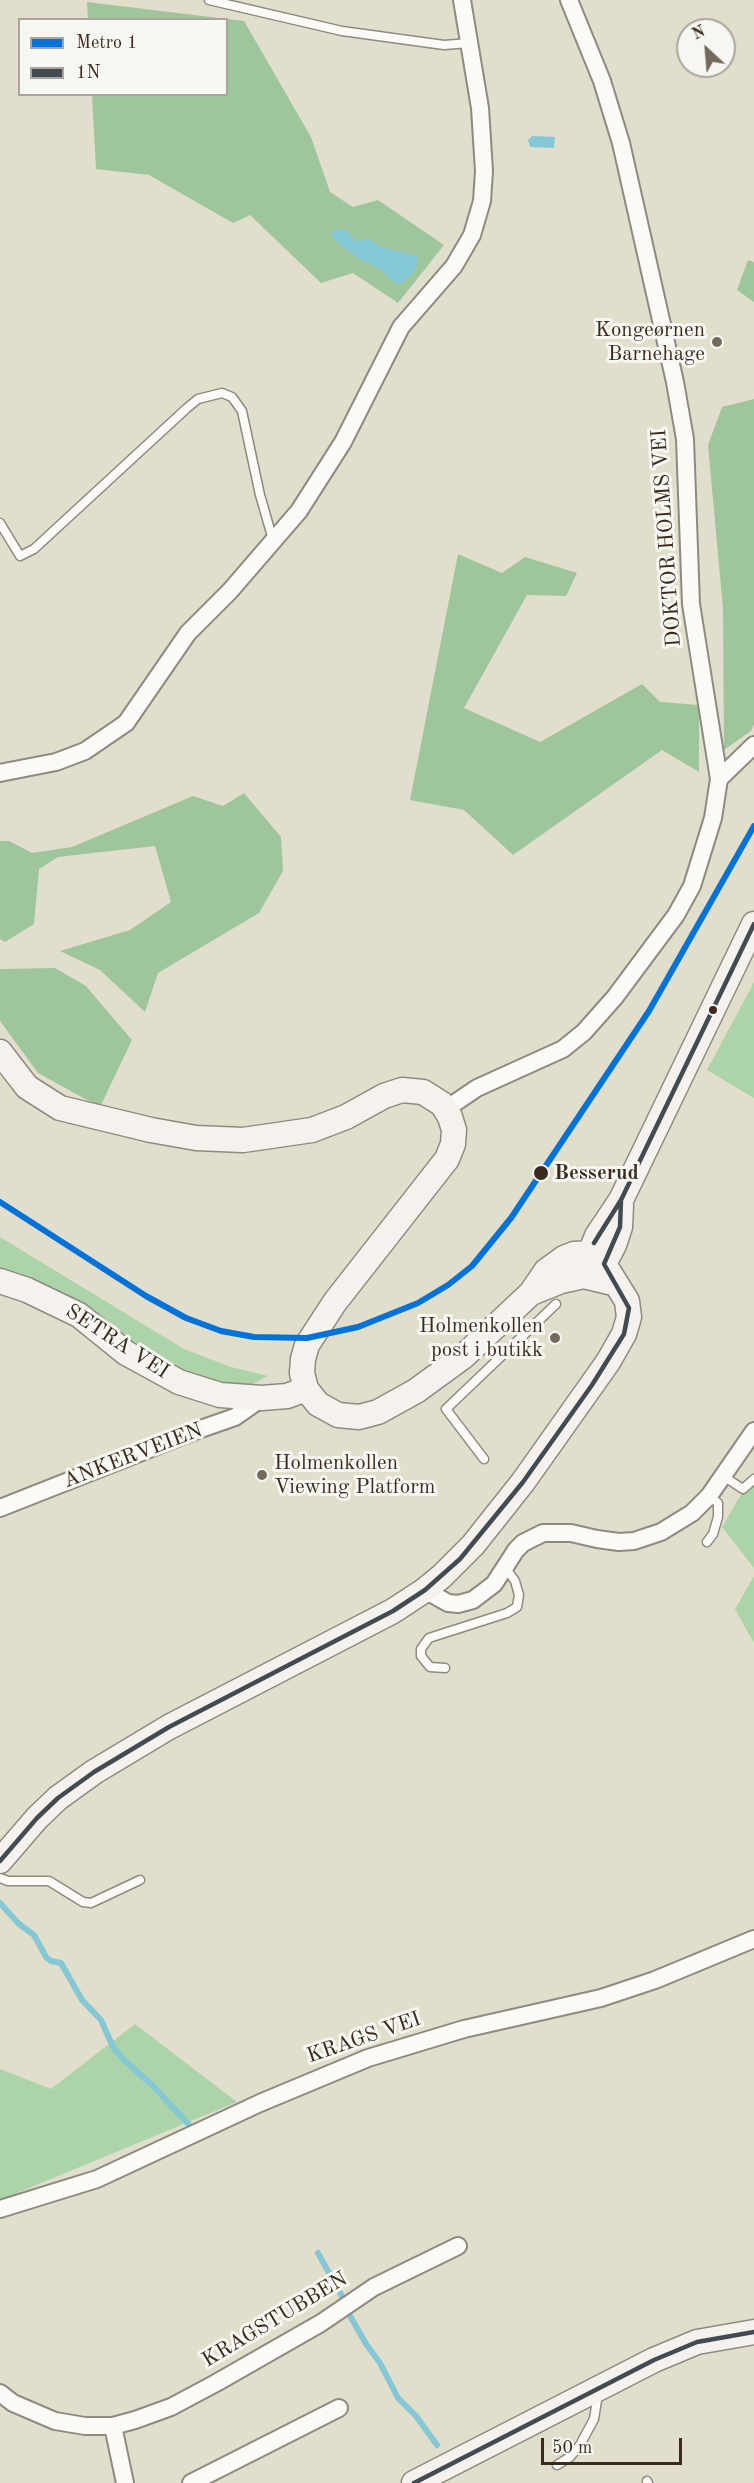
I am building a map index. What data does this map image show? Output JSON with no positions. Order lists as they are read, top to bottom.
{
  "streets": {
    "main road": ["SETRA VEI"],
    "street": [
      "DOKTOR HOLMS VEI",
      "ANKERVEIEN",
      "KRAGS VEI",
      "KRAGSTUBBEN"
    ]
  },
  "crossings": [
    ["SETRA VEI", "ANKERVEIEN"]
  ],
  "places": [
    "Kongeørnen Barnehage",
    "Besserud",
    "Holmenkollen post i butikk",
    "Holmenkollen Viewing Platform"
  ],
  "lines": ["metro line 1", "transit line 1N"],
  "legend": ["Metro 1", "1N"],
  "scale_bar": "50 m",
  "north": "top left"
}
